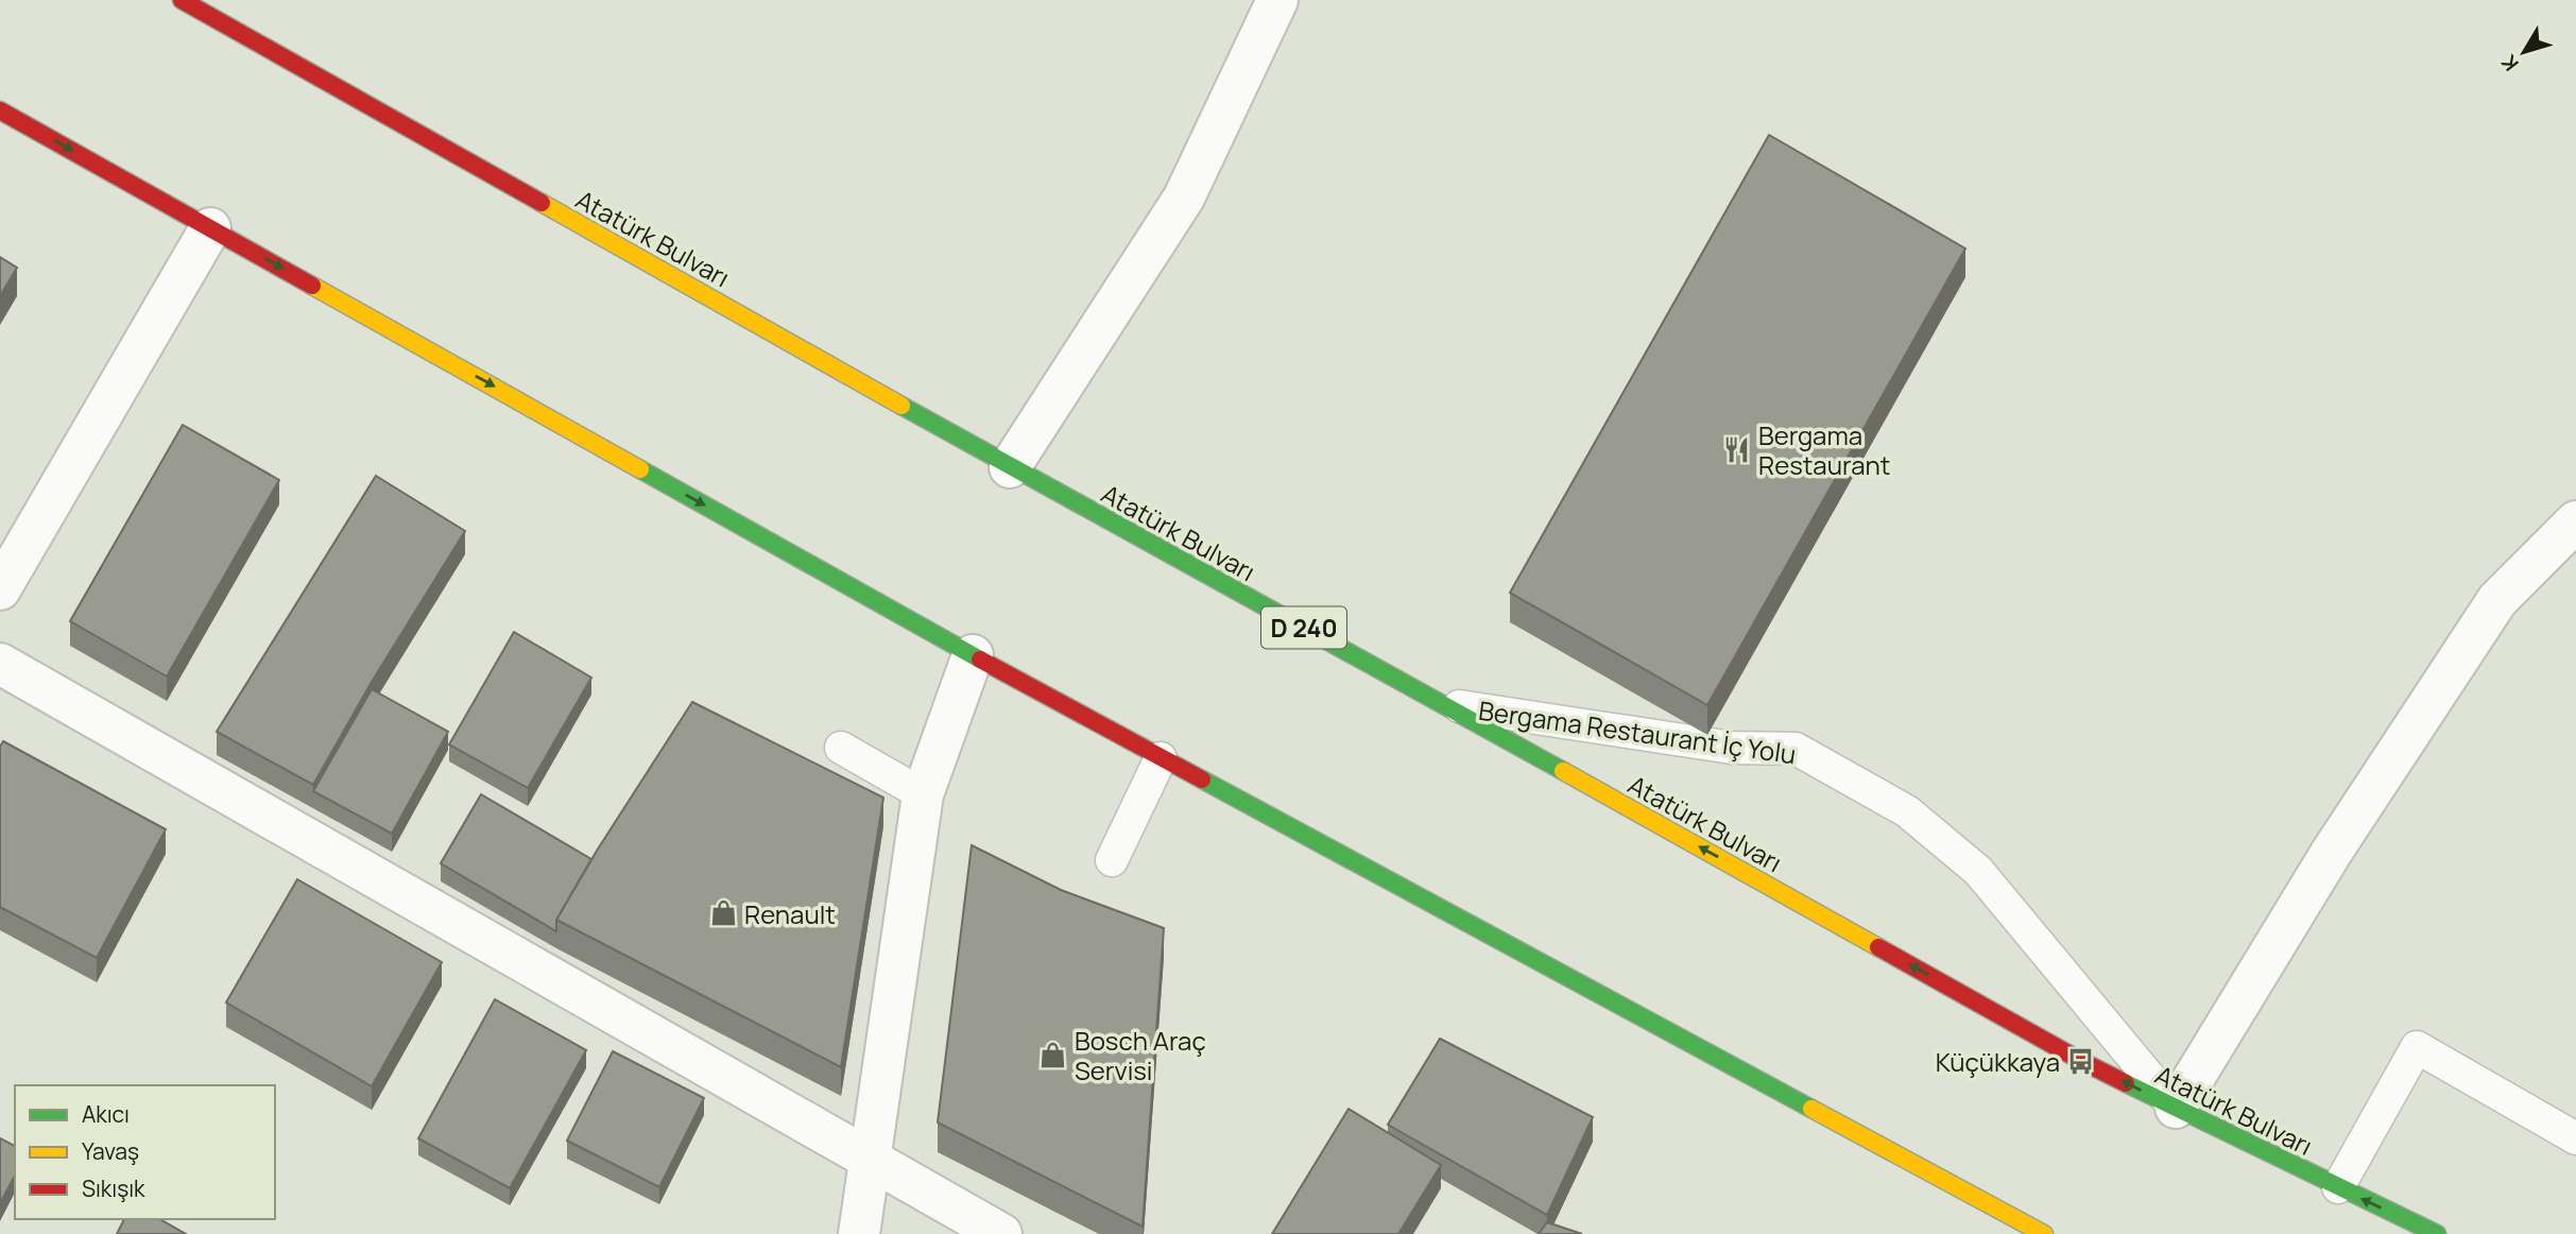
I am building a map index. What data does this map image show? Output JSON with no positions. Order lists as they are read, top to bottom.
{
  "streets": {
    "highway": ["Atatürk Bulvarı", "D 240"],
    "lane": ["Bergama Restaurant İç Yolu"]
  },
  "crossings": [
    ["Atatürk Bulvarı", "Bergama Restaurant İç Yolu"]
  ],
  "one_way": ["Atatürk Bulvarı"],
  "places": {
    "restaurant": ["Bergama Restaurant"],
    "shop": ["Renault", "Bosch Araç Servisi"],
    "bus stop": ["Küçükkaya"]
  },
  "legend": ["Akıcı", "Yavaş", "Sıkışık"],
  "north": "bottom left"
}
